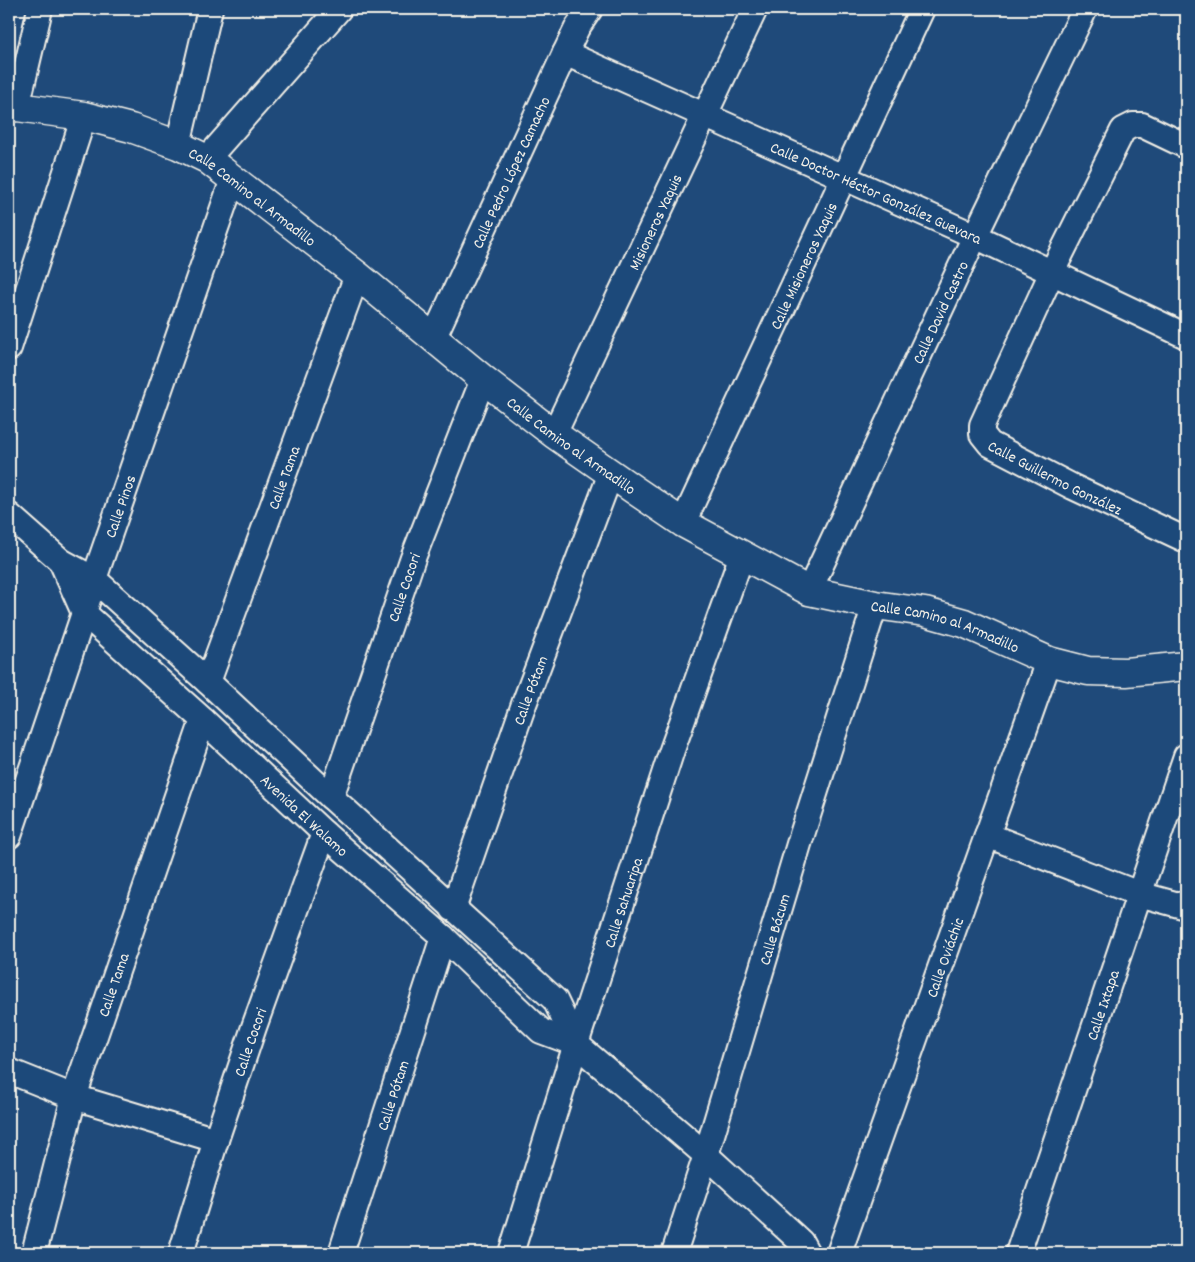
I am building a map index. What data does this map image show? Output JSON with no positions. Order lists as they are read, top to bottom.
{
  "streets": {
    "street": [
      "Calle Pedro López Camacho",
      "Calle Doctor Héctor González Guevara",
      "Calle Camino al Armadillo",
      "Misioneros Yaquis",
      "Calle Misioneros Yaquis",
      "Calle David Castro",
      "Calle Guillermo González",
      "Calle Tama",
      "Calle Pinos",
      "Calle Cocori",
      "Calle Pótam",
      "Avenida El Walamo",
      "Calle Sahuaripa",
      "Calle Bácum",
      "Calle Oviáchic",
      "Calle Ixtapa"
    ]
  },
  "crossings": [
    ["Calle Pedro López Camacho", "Calle Doctor Héctor González Guevara"],
    ["Calle Pedro López Camacho", "Calle Camino al Armadillo"],
    ["Calle Doctor Héctor González Guevara", "Misioneros Yaquis"],
    ["Calle Doctor Héctor González Guevara", "Calle Misioneros Yaquis"],
    ["Calle Doctor Héctor González Guevara", "Calle David Castro"],
    ["Calle Doctor Héctor González Guevara", "Calle Guillermo González"],
    ["Calle Camino al Armadillo", "Misioneros Yaquis"],
    ["Calle Camino al Armadillo", "Calle Misioneros Yaquis"],
    ["Calle Camino al Armadillo", "Calle David Castro"],
    ["Calle Camino al Armadillo", "Calle Tama"],
    ["Calle Camino al Armadillo", "Calle Pinos"],
    ["Calle Camino al Armadillo", "Calle Cocori"],
    ["Calle Camino al Armadillo", "Calle Pótam"],
    ["Calle Camino al Armadillo", "Calle Sahuaripa"],
    ["Calle Camino al Armadillo", "Calle Bácum"],
    ["Calle Camino al Armadillo", "Calle Oviáchic"],
    ["Calle Tama", "Avenida El Walamo"],
    ["Calle Pinos", "Avenida El Walamo"],
    ["Calle Cocori", "Avenida El Walamo"],
    ["Calle Pótam", "Avenida El Walamo"],
    ["Avenida El Walamo", "Calle Sahuaripa"],
    ["Avenida El Walamo", "Calle Bácum"]
  ]
}
